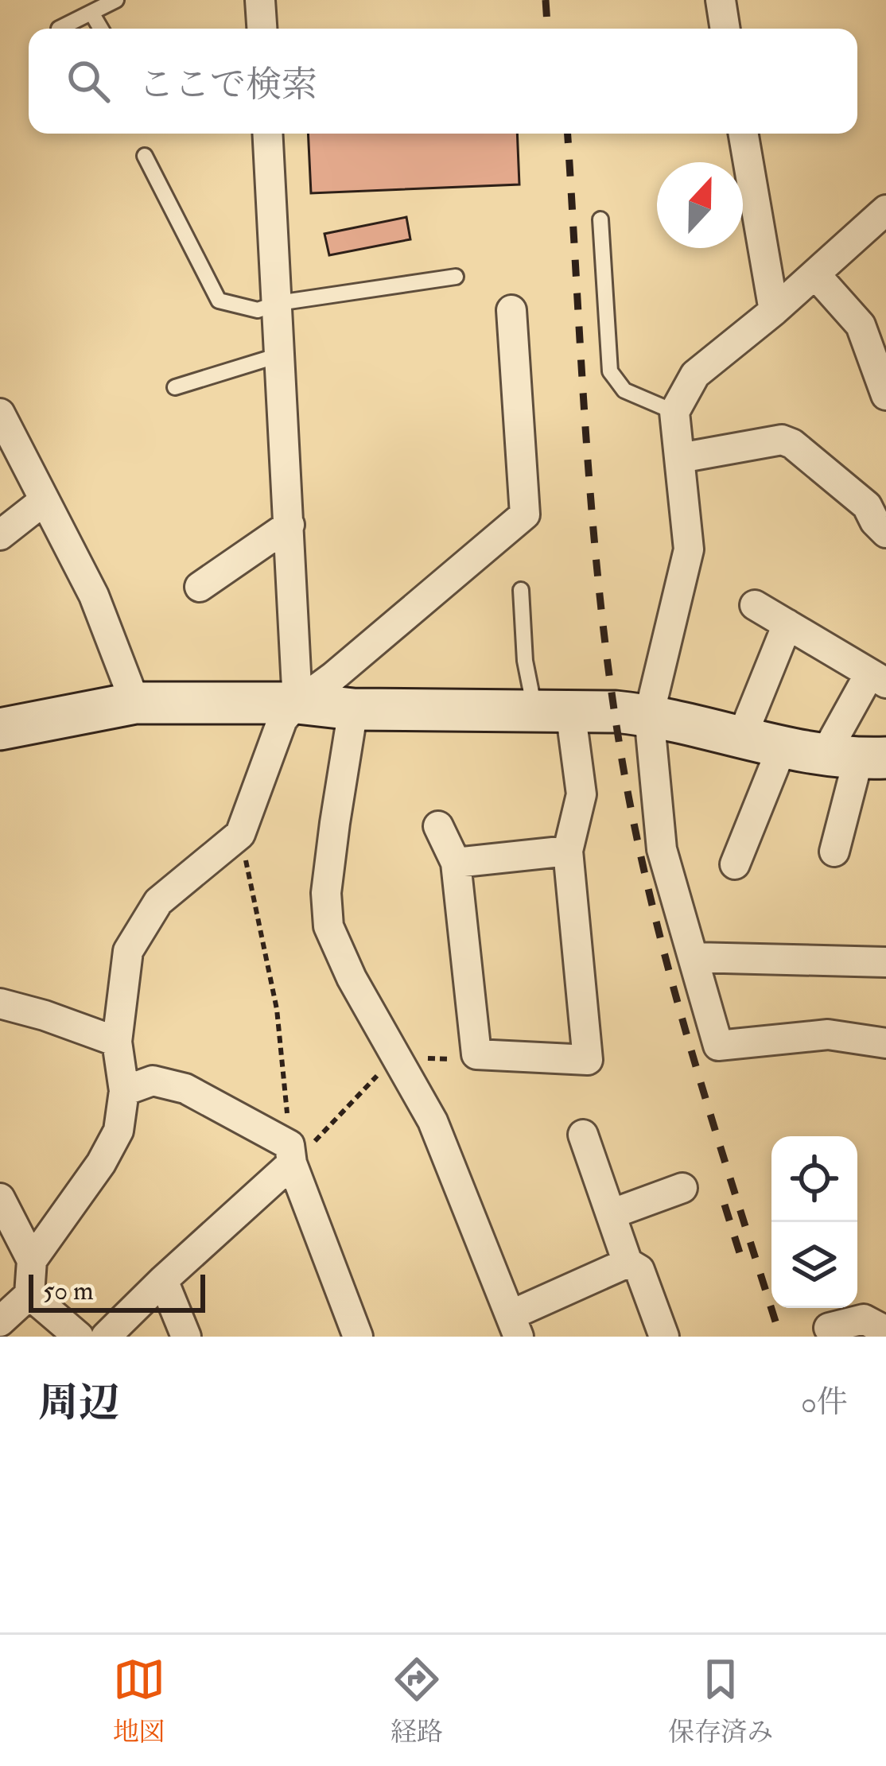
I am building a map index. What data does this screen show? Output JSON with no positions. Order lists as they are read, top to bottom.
{
  "scale_bar": "50 m",
  "north": "top",
  "page": {
    "search": "ここで検索",
    "scale": "50 m",
    "heading": ["周辺", "0件"],
    "nav": ["地図", "経路", "保存済み"]
  }
}
